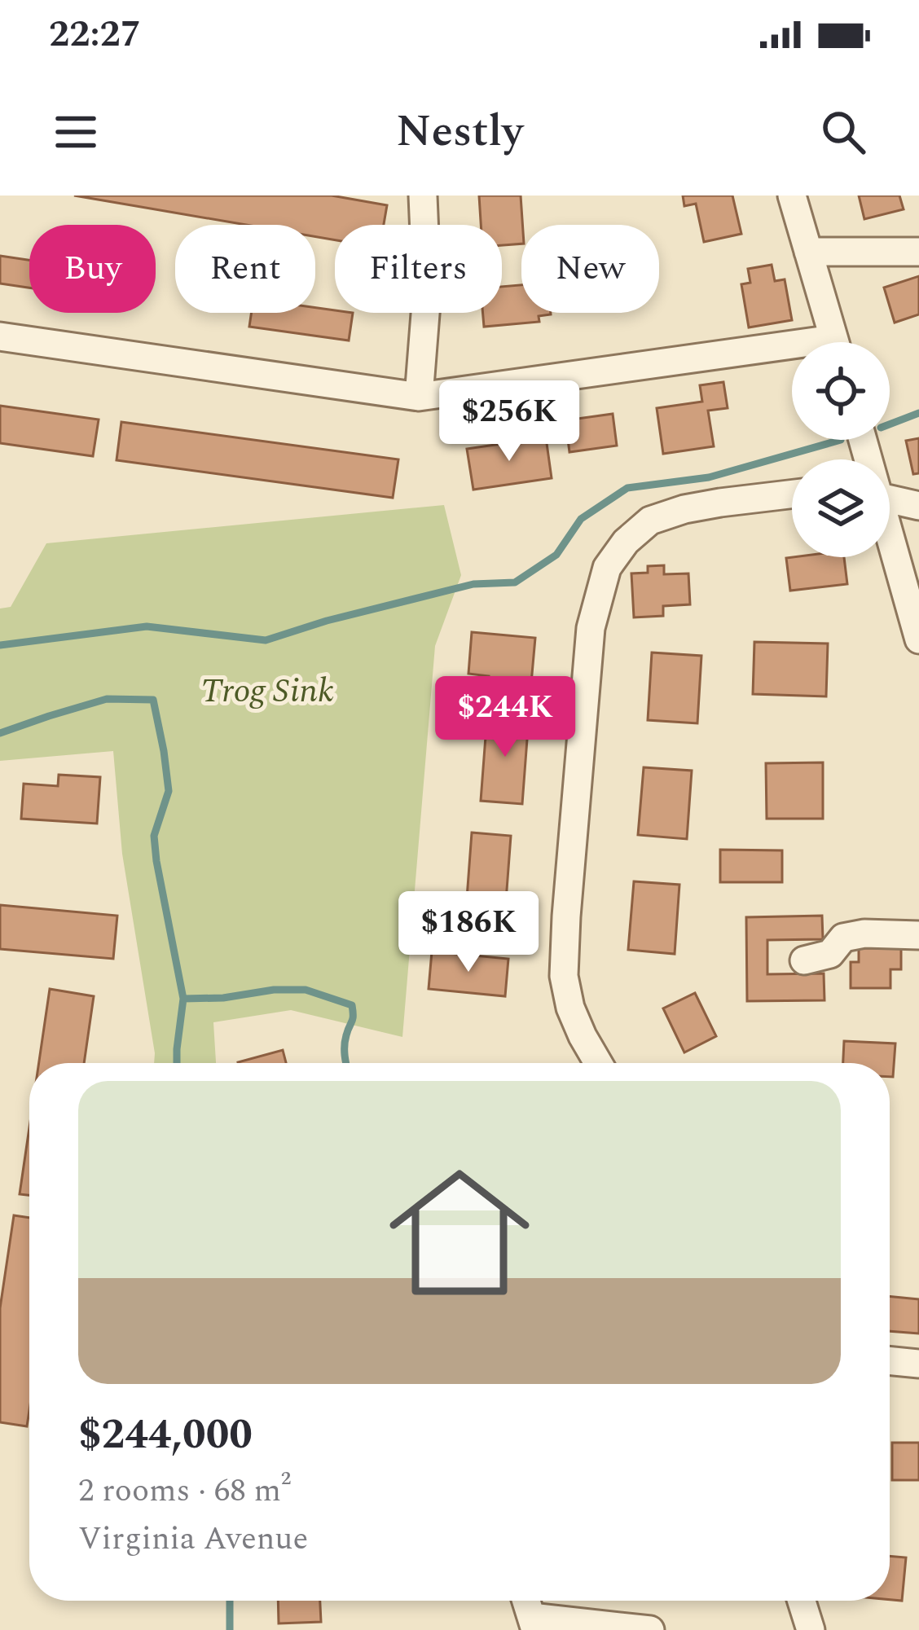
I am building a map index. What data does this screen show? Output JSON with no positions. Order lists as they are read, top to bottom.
{
  "parks": ["Trog Sink"],
  "page": {
    "status": "22:27",
    "header": "Nestly",
    "chip": [
      "Buy",
      "Rent",
      "Filters",
      "New"
    ],
    "price": ["$256K", "$244K", "$186K"],
    "list": [
      {
        "name": "$244,000",
        "note": "2 rooms · 68 m² · Virginia Avenue"
      }
    ]
  }
}
